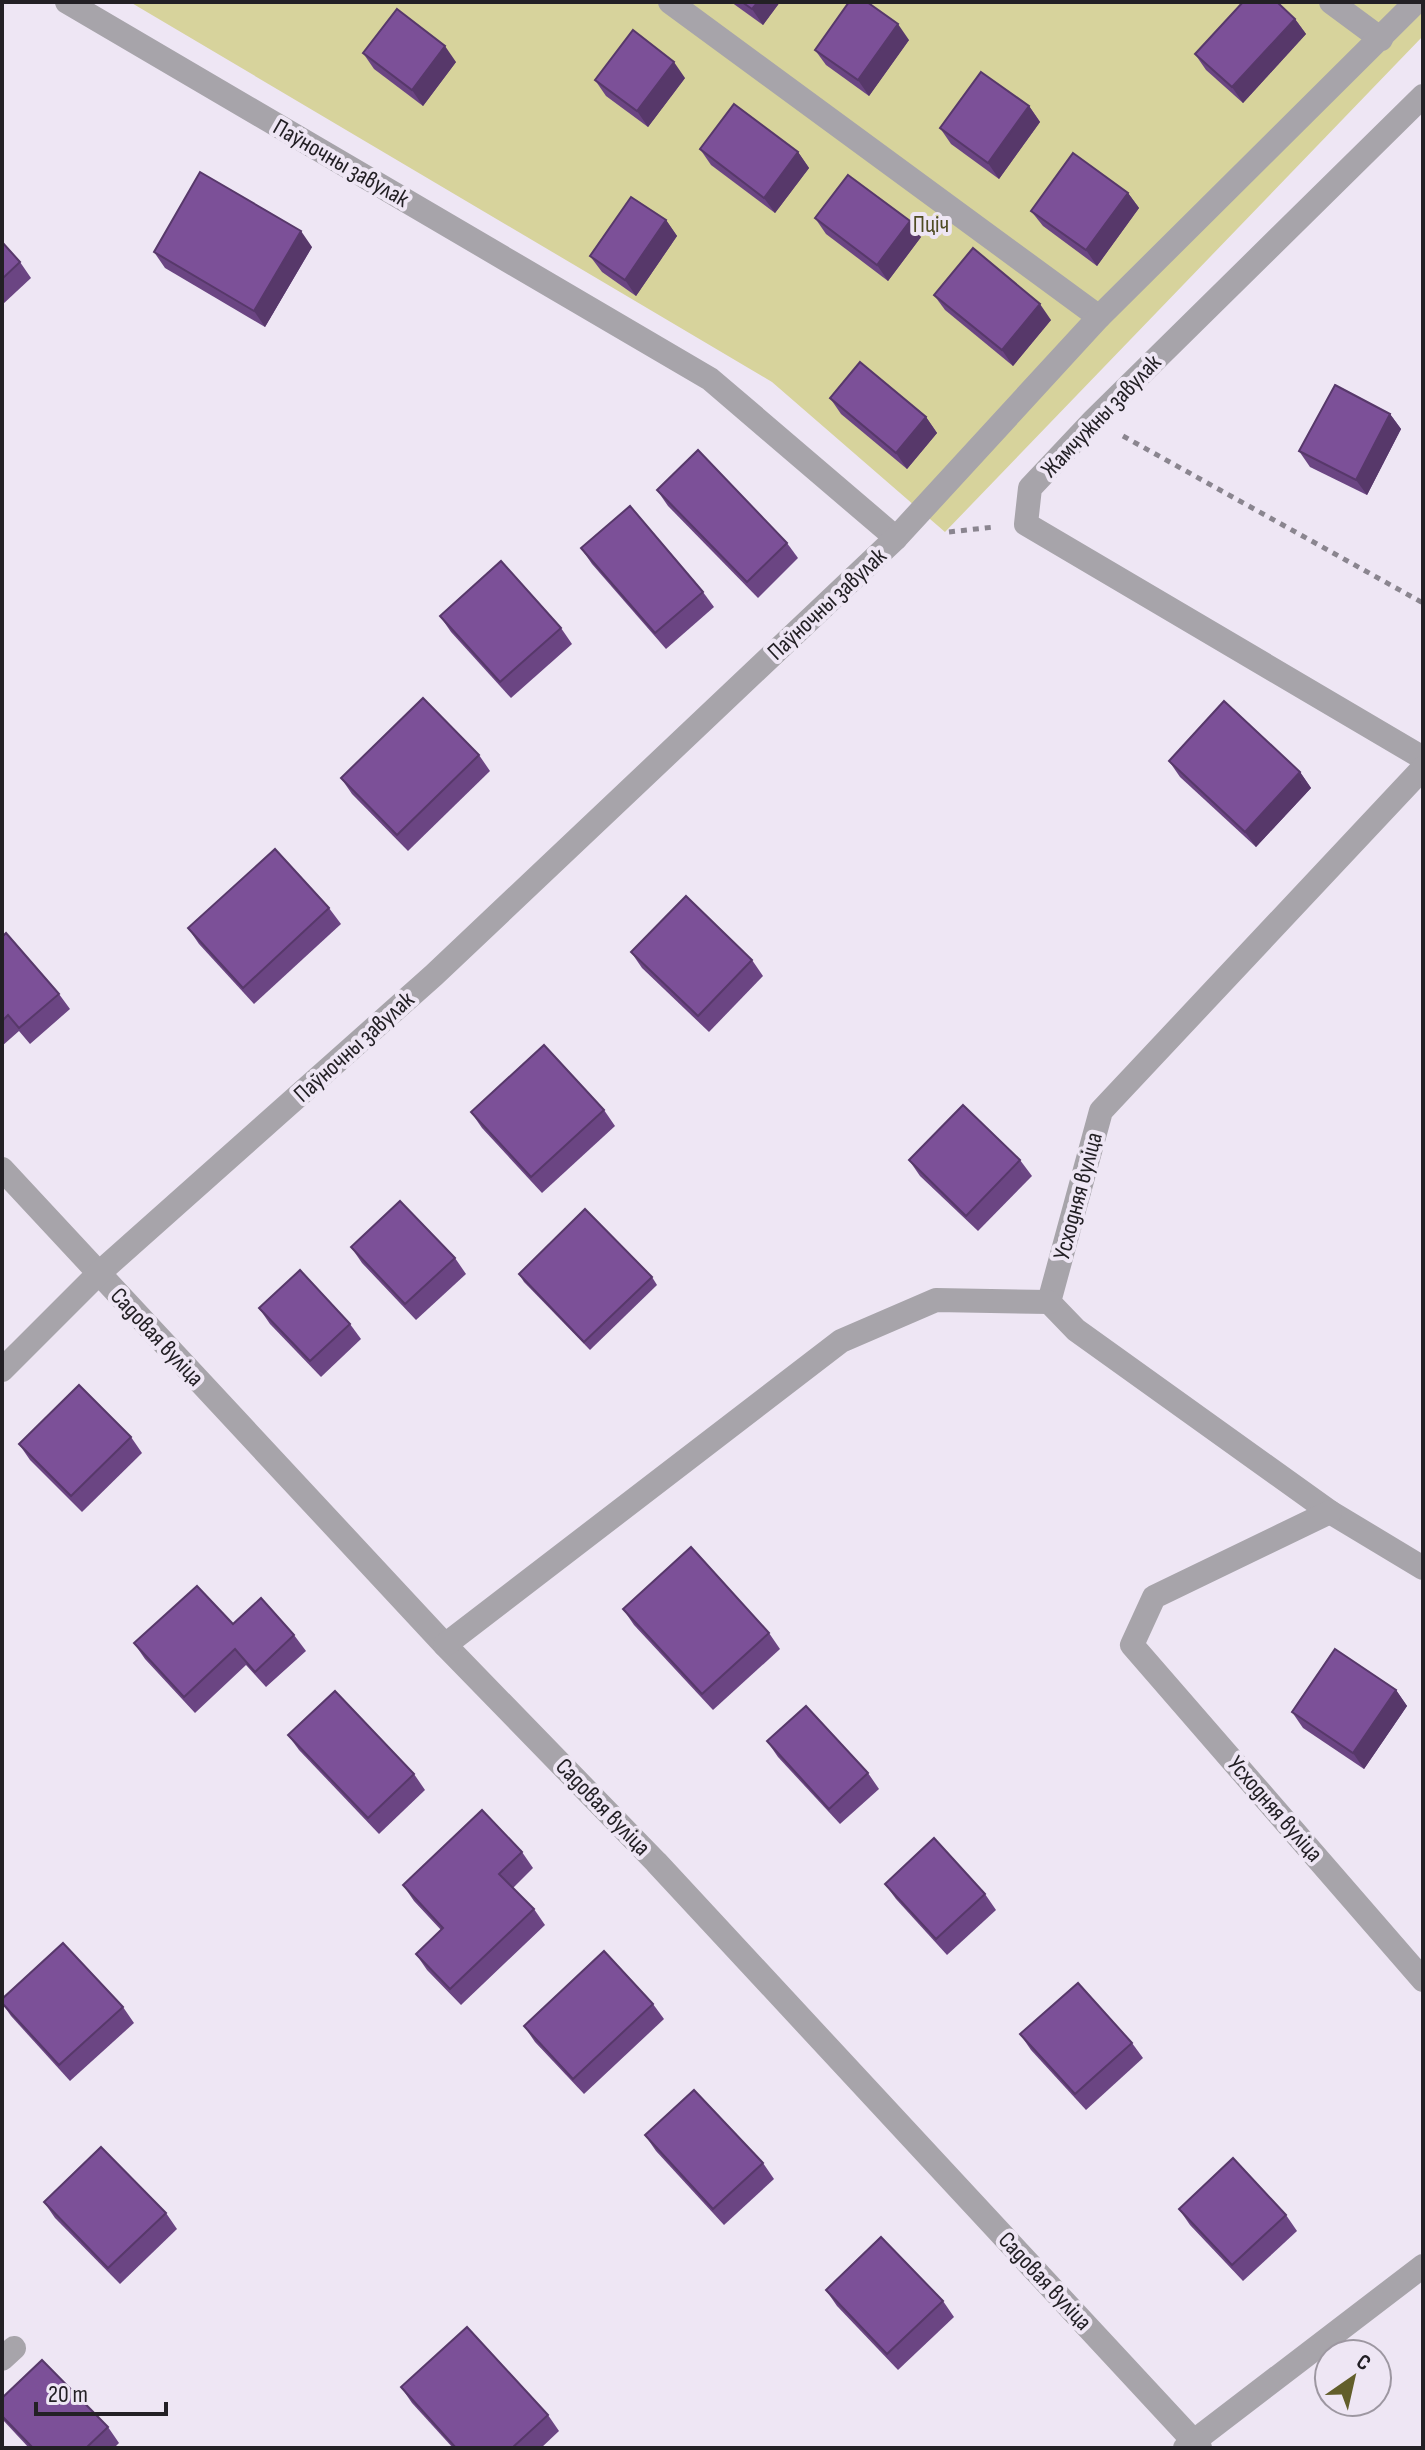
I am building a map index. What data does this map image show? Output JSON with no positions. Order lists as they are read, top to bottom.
{
  "streets": {
    "street": [
      "Паўночны завулак",
      "Жамчужны завулак",
      "Усходняя вуліца",
      "Садовая вуліца"
    ]
  },
  "crossings": [
    ["Паўночны завулак", "Садовая вуліца"]
  ],
  "parks": ["Пціч"],
  "scale_bar": "20 m",
  "north": "top right"
}
